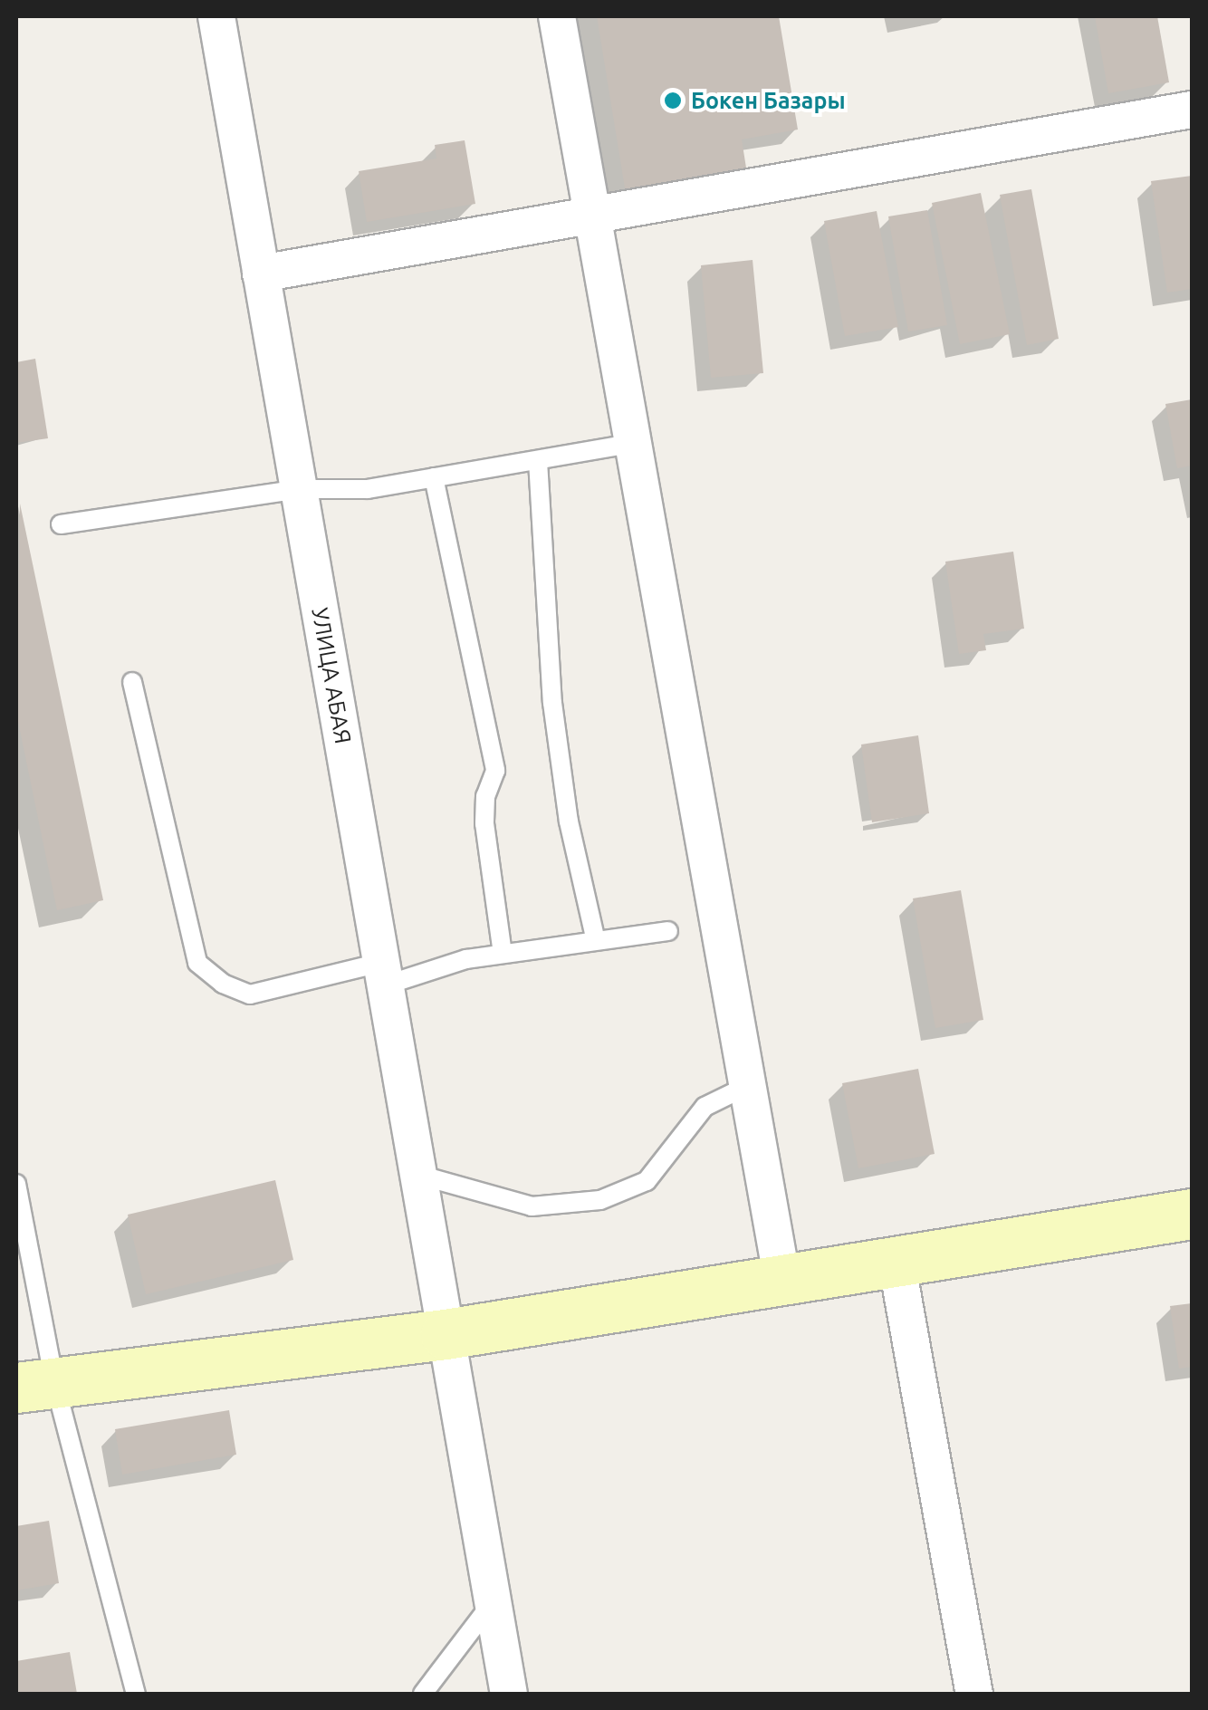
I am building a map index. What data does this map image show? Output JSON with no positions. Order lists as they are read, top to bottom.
{
  "streets": {
    "street": ["УЛИЦА АБАЯ"]
  },
  "places": ["Бокен Базары"]
}
